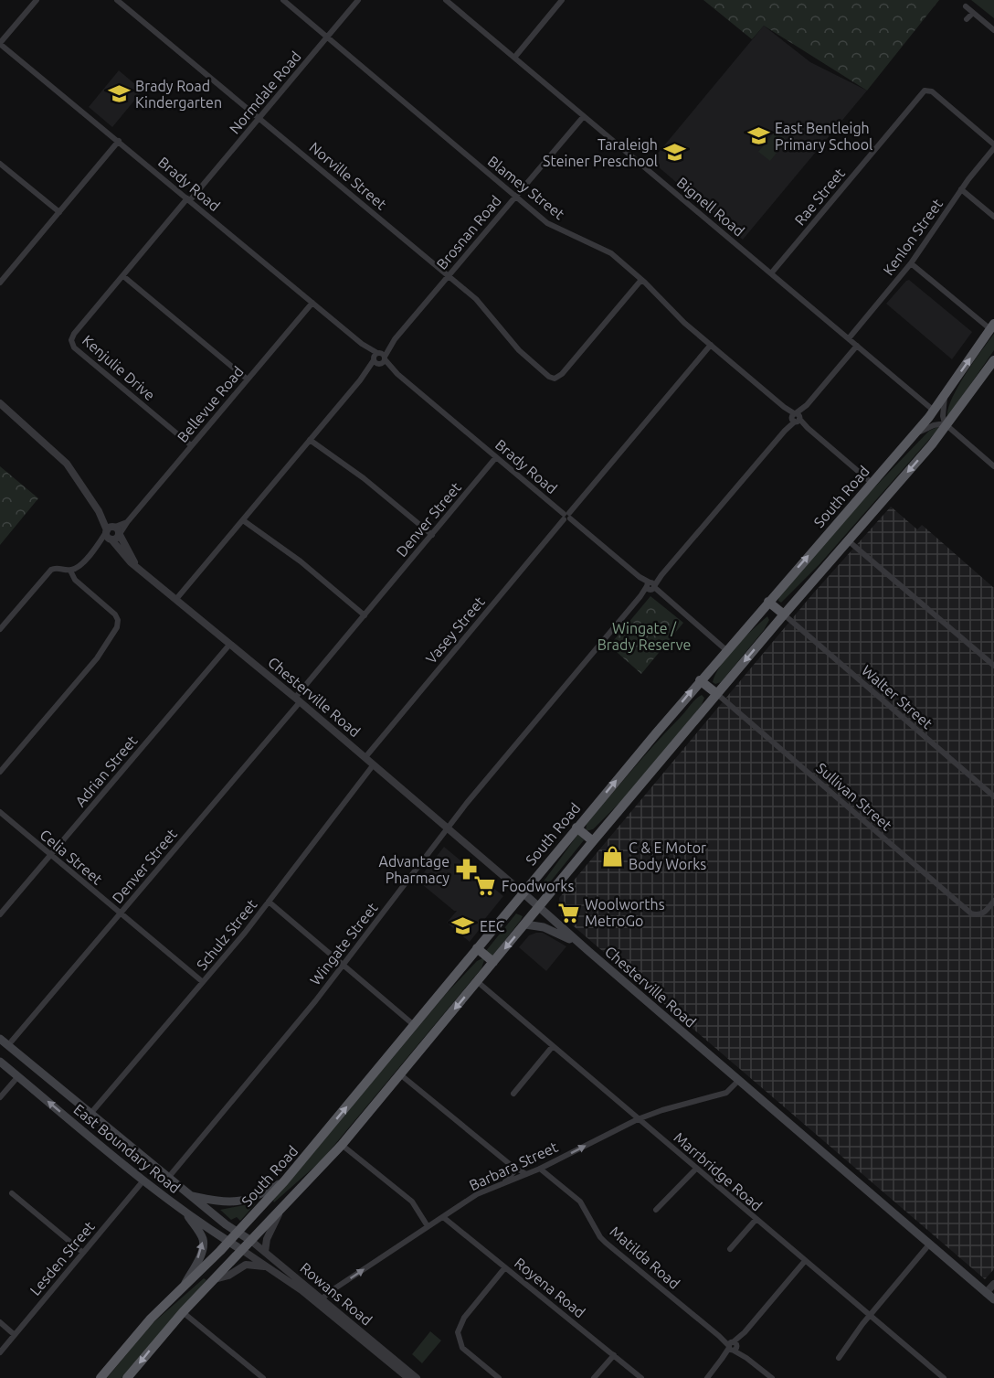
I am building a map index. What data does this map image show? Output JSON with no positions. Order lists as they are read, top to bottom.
{
  "streets": {
    "highway": ["South Road"],
    "main road": ["Chesterville Road", "East Boundary Road", "Rowans Road"],
    "street": [
      "Normdale Road",
      "Norville Street",
      "Brady Road",
      "Blamey Street",
      "Rae Street",
      "Bignell Road",
      "Brosnan Road",
      "Kenlon Street",
      "Kenjulie Drive",
      "Bellevue Road",
      "Denver Street",
      "Vasey Street",
      "Walter Street",
      "Adrian Street",
      "Sullivan Street",
      "Celia Street",
      "Schulz Street",
      "Wingate Street",
      "Barbara Street",
      "Marrbridge Road",
      "Matilda Road",
      "Lesden Street",
      "Royena Road"
    ]
  },
  "crossings": [
    ["Normdale Road", "Norville Street"],
    ["Normdale Road", "Brady Road"],
    ["Normdale Road", "Blamey Street"],
    ["Normdale Road", "Kenjulie Drive"],
    ["Norville Street", "Blamey Street"],
    ["Norville Street", "Brosnan Road"],
    ["Brady Road", "Brosnan Road"],
    ["Brady Road", "Bellevue Road"],
    ["Brady Road", "South Road"],
    ["Brady Road", "Denver Street"],
    ["Brady Road", "Vasey Street"],
    ["Brady Road", "Wingate Street"],
    ["Blamey Street", "Brosnan Road"],
    ["Blamey Street", "South Road"],
    ["Blamey Street", "Vasey Street"],
    ["Blamey Street", "Wingate Street"],
    ["Rae Street", "Bignell Road"],
    ["Rae Street", "Kenlon Street"],
    ["Bignell Road", "Brosnan Road"],
    ["Bignell Road", "Kenlon Street"],
    ["Bignell Road", "South Road"],
    ["Bignell Road", "Wingate Street"],
    ["Brosnan Road", "Chesterville Road"],
    ["Kenjulie Drive", "Bellevue Road"],
    ["Bellevue Road", "Chesterville Road"],
    ["South Road", "Chesterville Road"],
    ["South Road", "Walter Street"],
    ["South Road", "Sullivan Street"],
    ["South Road", "East Boundary Road"],
    ["South Road", "Marrbridge Road"],
    ["South Road", "Rowans Road"],
    ["Denver Street", "Chesterville Road"],
    ["Denver Street", "Celia Street"],
    ["Denver Street", "East Boundary Road"],
    ["Vasey Street", "Chesterville Road"],
    ["Chesterville Road", "Adrian Street"],
    ["Chesterville Road", "Schulz Street"],
    ["Chesterville Road", "Wingate Street"],
    ["Chesterville Road", "Barbara Street"],
    ["Adrian Street", "Celia Street"],
    ["Celia Street", "Schulz Street"],
    ["Schulz Street", "East Boundary Road"],
    ["Wingate Street", "East Boundary Road"],
    ["East Boundary Road", "Lesden Street"],
    ["East Boundary Road", "Rowans Road"],
    ["Barbara Street", "Marrbridge Road"],
    ["Barbara Street", "Matilda Road"],
    ["Barbara Street", "Royena Road"],
    ["Barbara Street", "Rowans Road"]
  ],
  "one_way": ["Barbara Street"],
  "parks": ["Wingate / Brady Reserve"],
  "places": {
    "school or university": [
      "Brady Road Kindergarten",
      "East Bentleigh Primary School",
      "Taraleigh Steiner Preschool",
      "EEC"
    ],
    "shop": ["C & E Motor Body Works"],
    "pharmacy": ["Advantage Pharmacy"],
    "supermarket": ["Foodworks", "Woolworths MetroGo"]
  }
}
